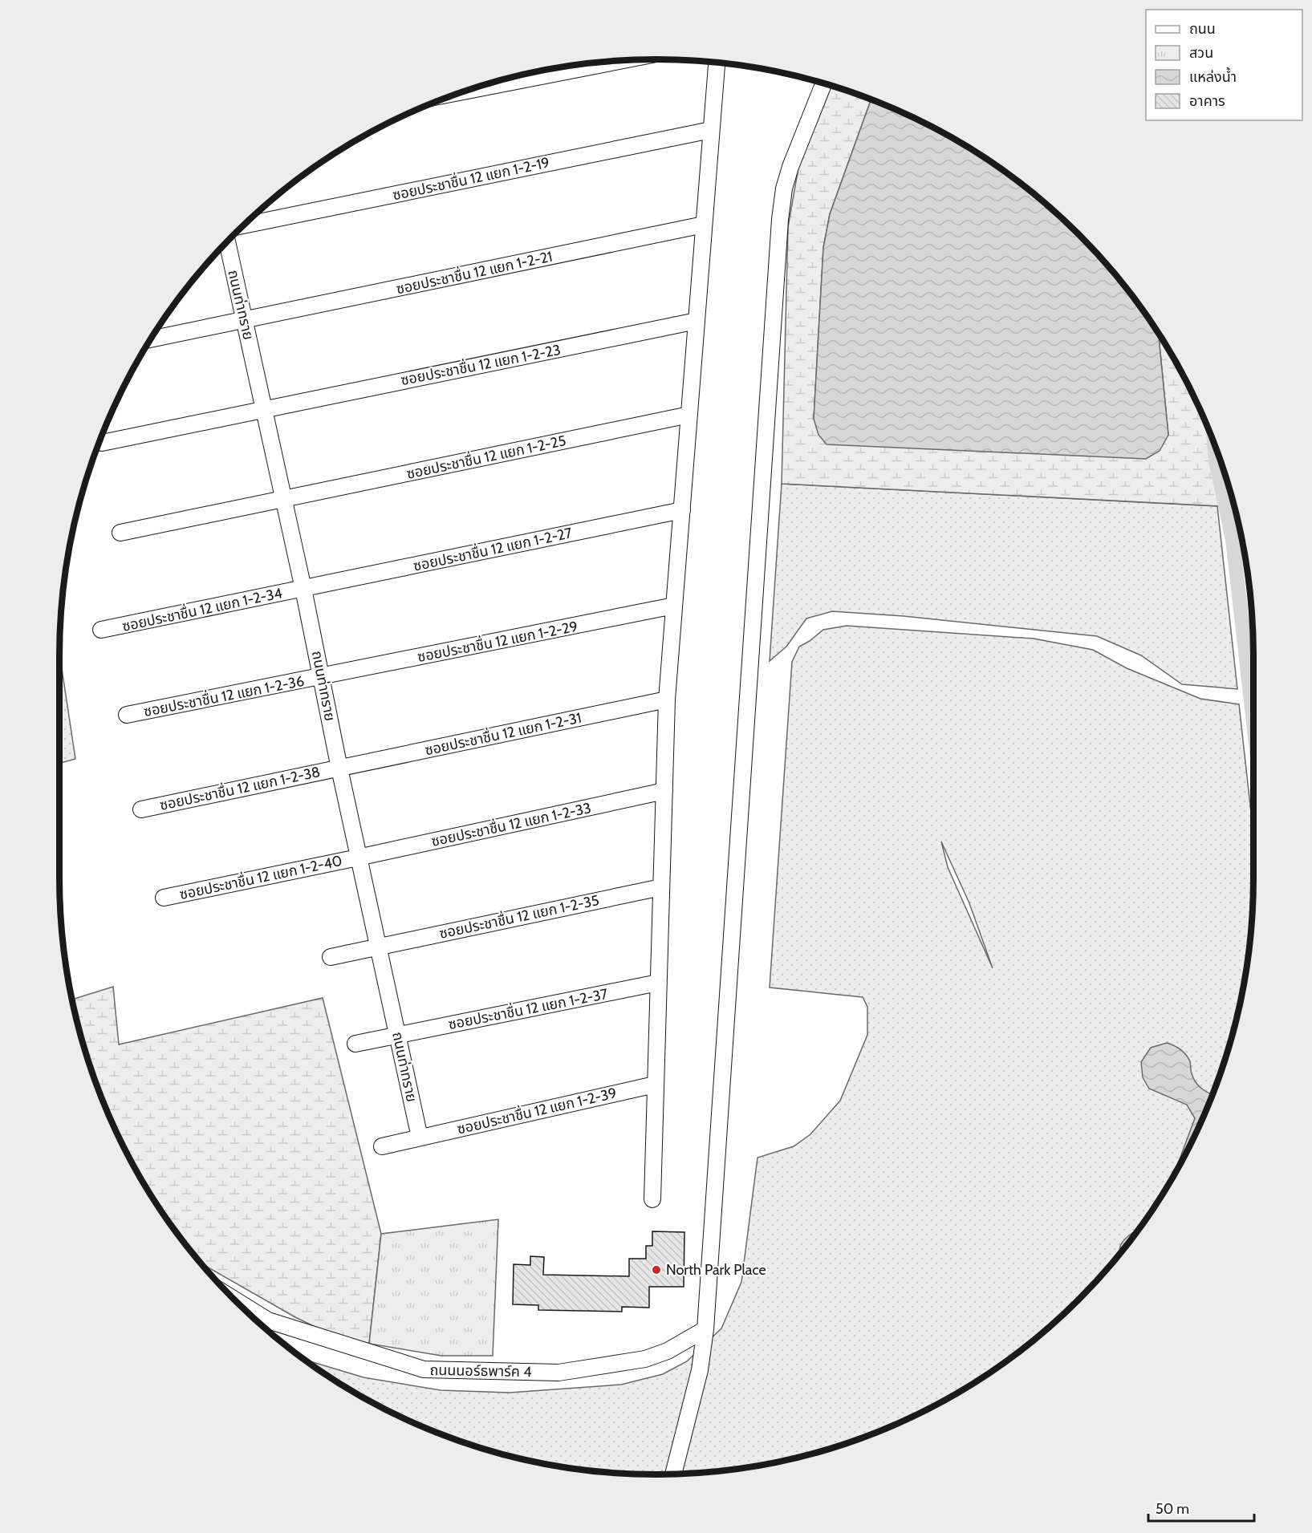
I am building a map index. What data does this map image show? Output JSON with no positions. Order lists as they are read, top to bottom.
{
  "streets": {
    "street": [
      "ซอยประชาชื่น 12 แยก 1-2-19",
      "ซอยประชาชื่น 12 แยก 1-2-21",
      "ถนนท่าทราย",
      "ซอยประชาชื่น 12 แยก 1-2-23",
      "ซอยประชาชื่น 12 แยก 1-2-25",
      "ซอยประชาชื่น 12 แยก 1-2-27",
      "ซอยประชาชื่น 12 แยก 1-2-34",
      "ซอยประชาชื่น 12 แยก 1-2-29",
      "ซอยประชาชื่น 12 แยก 1-2-36",
      "ซอยประชาชื่น 12 แยก 1-2-31",
      "ซอยประชาชื่น 12 แยก 1-2-38",
      "ซอยประชาชื่น 12 แยก 1-2-33",
      "ซอยประชาชื่น 12 แยก 1-2-40",
      "ซอยประชาชื่น 12 แยก 1-2-35",
      "ซอยประชาชื่น 12 แยก 1-2-37",
      "ซอยประชาชื่น 12 แยก 1-2-39",
      "ถนนนอร์ธพาร์ค 4"
    ]
  },
  "crossings": [
    ["ซอยประชาชื่น 12 แยก 1-2-21", "ถนนท่าทราย"],
    ["ถนนท่าทราย", "ซอยประชาชื่น 12 แยก 1-2-23"],
    ["ถนนท่าทราย", "ซอยประชาชื่น 12 แยก 1-2-25"],
    ["ถนนท่าทราย", "ซอยประชาชื่น 12 แยก 1-2-27"],
    ["ถนนท่าทราย", "ซอยประชาชื่น 12 แยก 1-2-34"],
    ["ถนนท่าทราย", "ซอยประชาชื่น 12 แยก 1-2-29"],
    ["ถนนท่าทราย", "ซอยประชาชื่น 12 แยก 1-2-36"],
    ["ถนนท่าทราย", "ซอยประชาชื่น 12 แยก 1-2-31"],
    ["ถนนท่าทราย", "ซอยประชาชื่น 12 แยก 1-2-38"],
    ["ถนนท่าทราย", "ซอยประชาชื่น 12 แยก 1-2-33"],
    ["ถนนท่าทราย", "ซอยประชาชื่น 12 แยก 1-2-40"],
    ["ถนนท่าทราย", "ซอยประชาชื่น 12 แยก 1-2-35"],
    ["ถนนท่าทราย", "ซอยประชาชื่น 12 แยก 1-2-37"],
    ["ถนนท่าทราย", "ซอยประชาชื่น 12 แยก 1-2-39"],
    ["ซอยประชาชื่น 12 แยก 1-2-27", "ซอยประชาชื่น 12 แยก 1-2-34"],
    ["ซอยประชาชื่น 12 แยก 1-2-29", "ซอยประชาชื่น 12 แยก 1-2-36"],
    ["ซอยประชาชื่น 12 แยก 1-2-31", "ซอยประชาชื่น 12 แยก 1-2-38"],
    ["ซอยประชาชื่น 12 แยก 1-2-33", "ซอยประชาชื่น 12 แยก 1-2-40"]
  ],
  "places": ["North Park Place"],
  "legend": [
    "ถนน",
    "สวน",
    "แหล่งน้ำ",
    "อาคาร"
  ],
  "scale_bar": "50 m"
}
